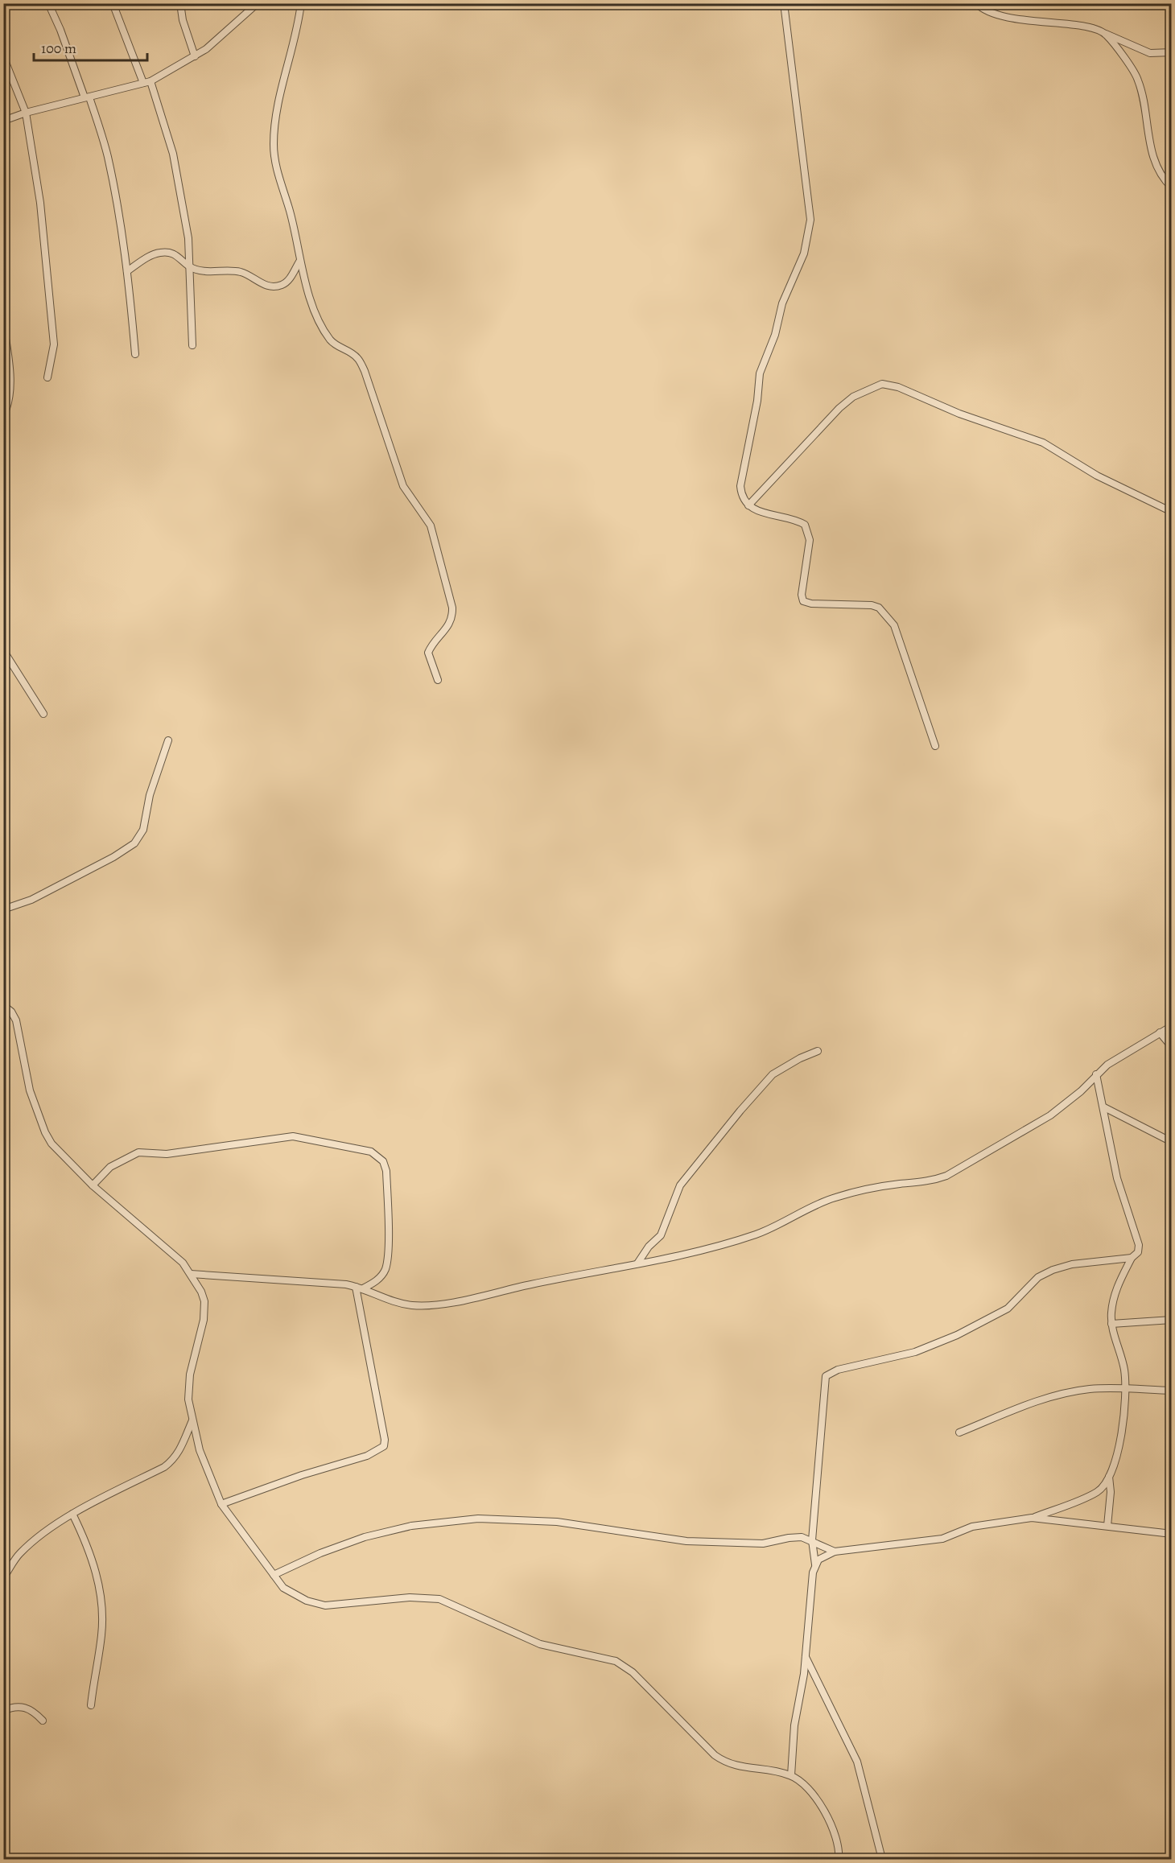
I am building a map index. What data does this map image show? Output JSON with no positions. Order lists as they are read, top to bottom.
{
  "scale_bar": "100 m"
}
